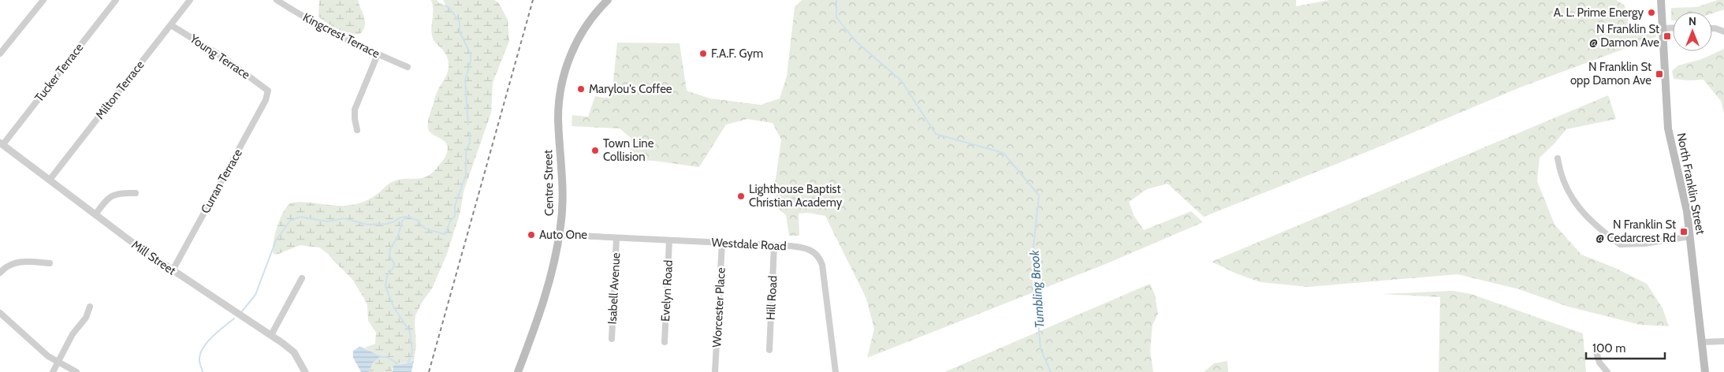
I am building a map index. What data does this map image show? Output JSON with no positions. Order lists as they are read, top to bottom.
{
  "streets": {
    "main road": ["Centre Street", "North Franklin Street"],
    "street": [
      "Kingcrest Terrace",
      "Young Terrace",
      "Tucker Terrace",
      "Milton Terrace",
      "Curran Terrace",
      "Westdale Road",
      "Mill Street",
      "Isabell Avenue",
      "Evelyn Road",
      "Hill Road",
      "Worcester Place"
    ]
  },
  "crossings": [
    ["Young Terrace", "Milton Terrace"],
    ["Young Terrace", "Curran Terrace"],
    ["Tucker Terrace", "Mill Street"],
    ["Milton Terrace", "Mill Street"],
    ["Curran Terrace", "Mill Street"],
    ["Centre Street", "Westdale Road"],
    ["Westdale Road", "Isabell Avenue"],
    ["Westdale Road", "Evelyn Road"],
    ["Westdale Road", "Hill Road"],
    ["Westdale Road", "Worcester Place"]
  ],
  "water": ["Tumbling Brook"],
  "places": {
    "other": [
      "A. L. Prime Energy",
      "F.A.F. Gym",
      "Marylou's Coffee",
      "Town Line Collision",
      "Lighthouse Baptist Christian Academy",
      "Auto One"
    ],
    "transit": ["N Franklin St @ Damon Ave", "N Franklin St opp Damon Ave", "N Franklin St @ Cedarcrest Rd"]
  },
  "scale_bar": "100 m",
  "north": "top"
}
